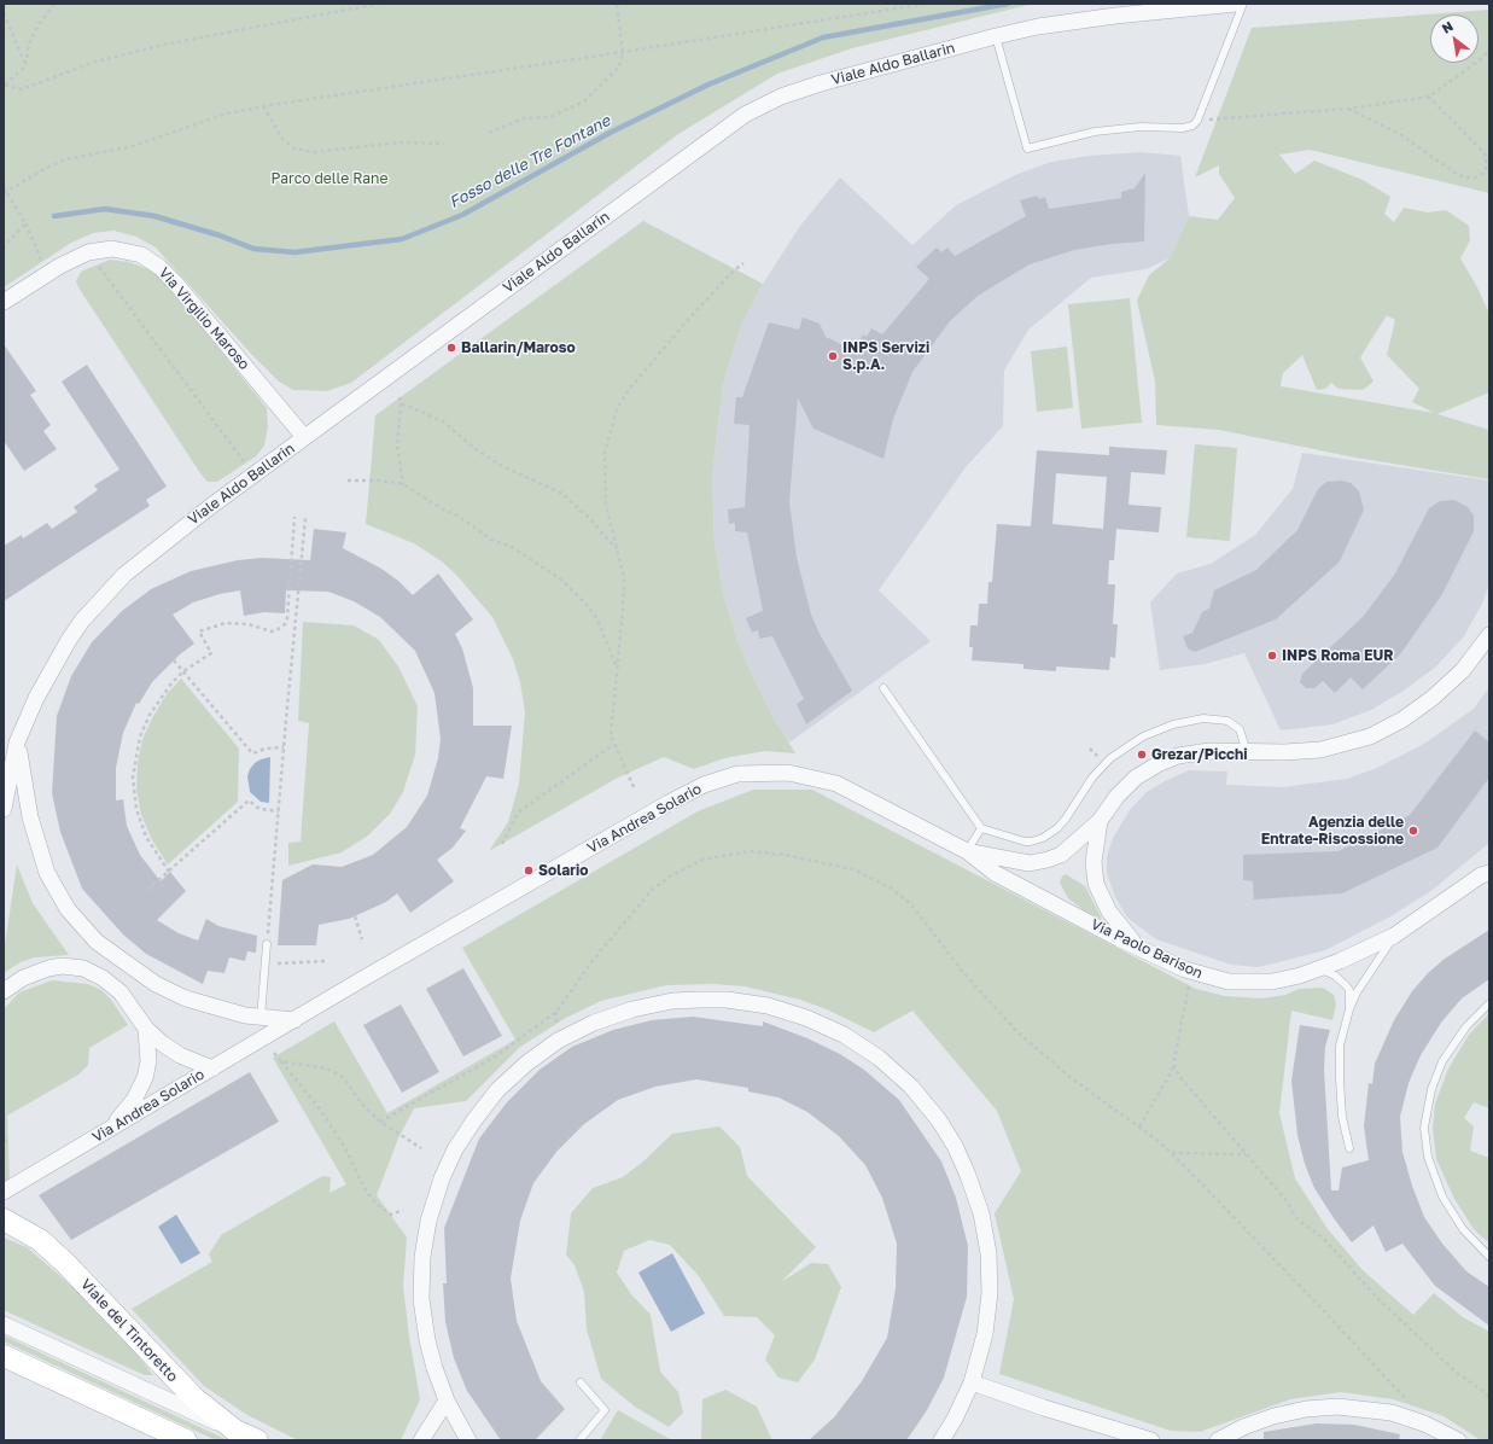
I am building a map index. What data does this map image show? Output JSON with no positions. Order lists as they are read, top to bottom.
{
  "streets": {
    "main road": ["Viale del Tintoretto"],
    "street": [
      "Viale Aldo Ballarin",
      "Via Virgilio Maroso",
      "Via Andrea Solario",
      "Via Paolo Barison"
    ]
  },
  "crossings": [
    ["Viale Aldo Ballarin", "Via Virgilio Maroso"],
    ["Via Andrea Solario", "Via Paolo Barison"]
  ],
  "water": ["Fosso delle Tre Fontane"],
  "parks": ["Parco delle Rane"],
  "places": [
    "Ballarin/Maroso",
    "INPS Servizi S.p.A.",
    "INPS Roma EUR",
    "Grezar/Picchi",
    "Agenzia delle Entrate-Riscossione",
    "Solario"
  ],
  "north": "top left"
}
